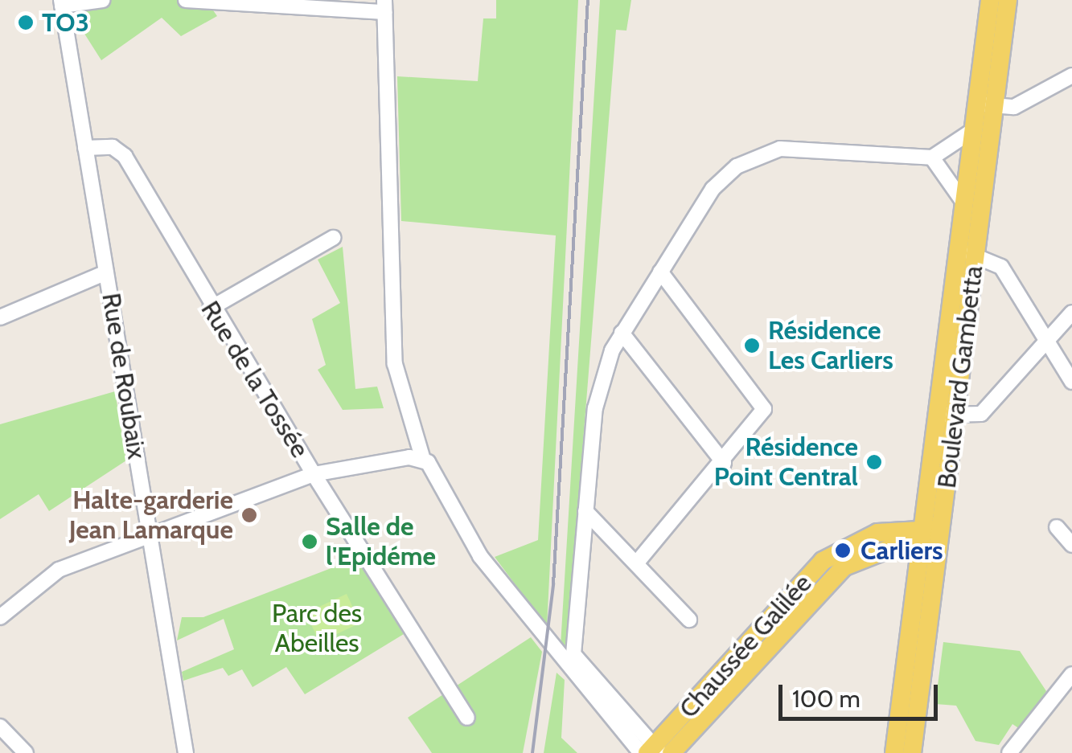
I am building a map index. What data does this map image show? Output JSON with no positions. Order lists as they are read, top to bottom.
{
  "streets": {
    "main road": ["Boulevard Gambetta", "Chaussée Galilée"],
    "street": ["Rue de Roubaix", "Rue de la Tossée"]
  },
  "crossings": [
    ["Rue de Roubaix", "Rue de la Tossée"],
    ["Boulevard Gambetta", "Chaussée Galilée"]
  ],
  "parks": ["Parc des Abeilles"],
  "places": [
    "TO3",
    "Résidence Les Carliers",
    "Résidence Point Central",
    "Halte-garderie Jean Lamarque",
    "Salle de l'Epidéme",
    "Carliers"
  ],
  "scale_bar": "100 m"
}
